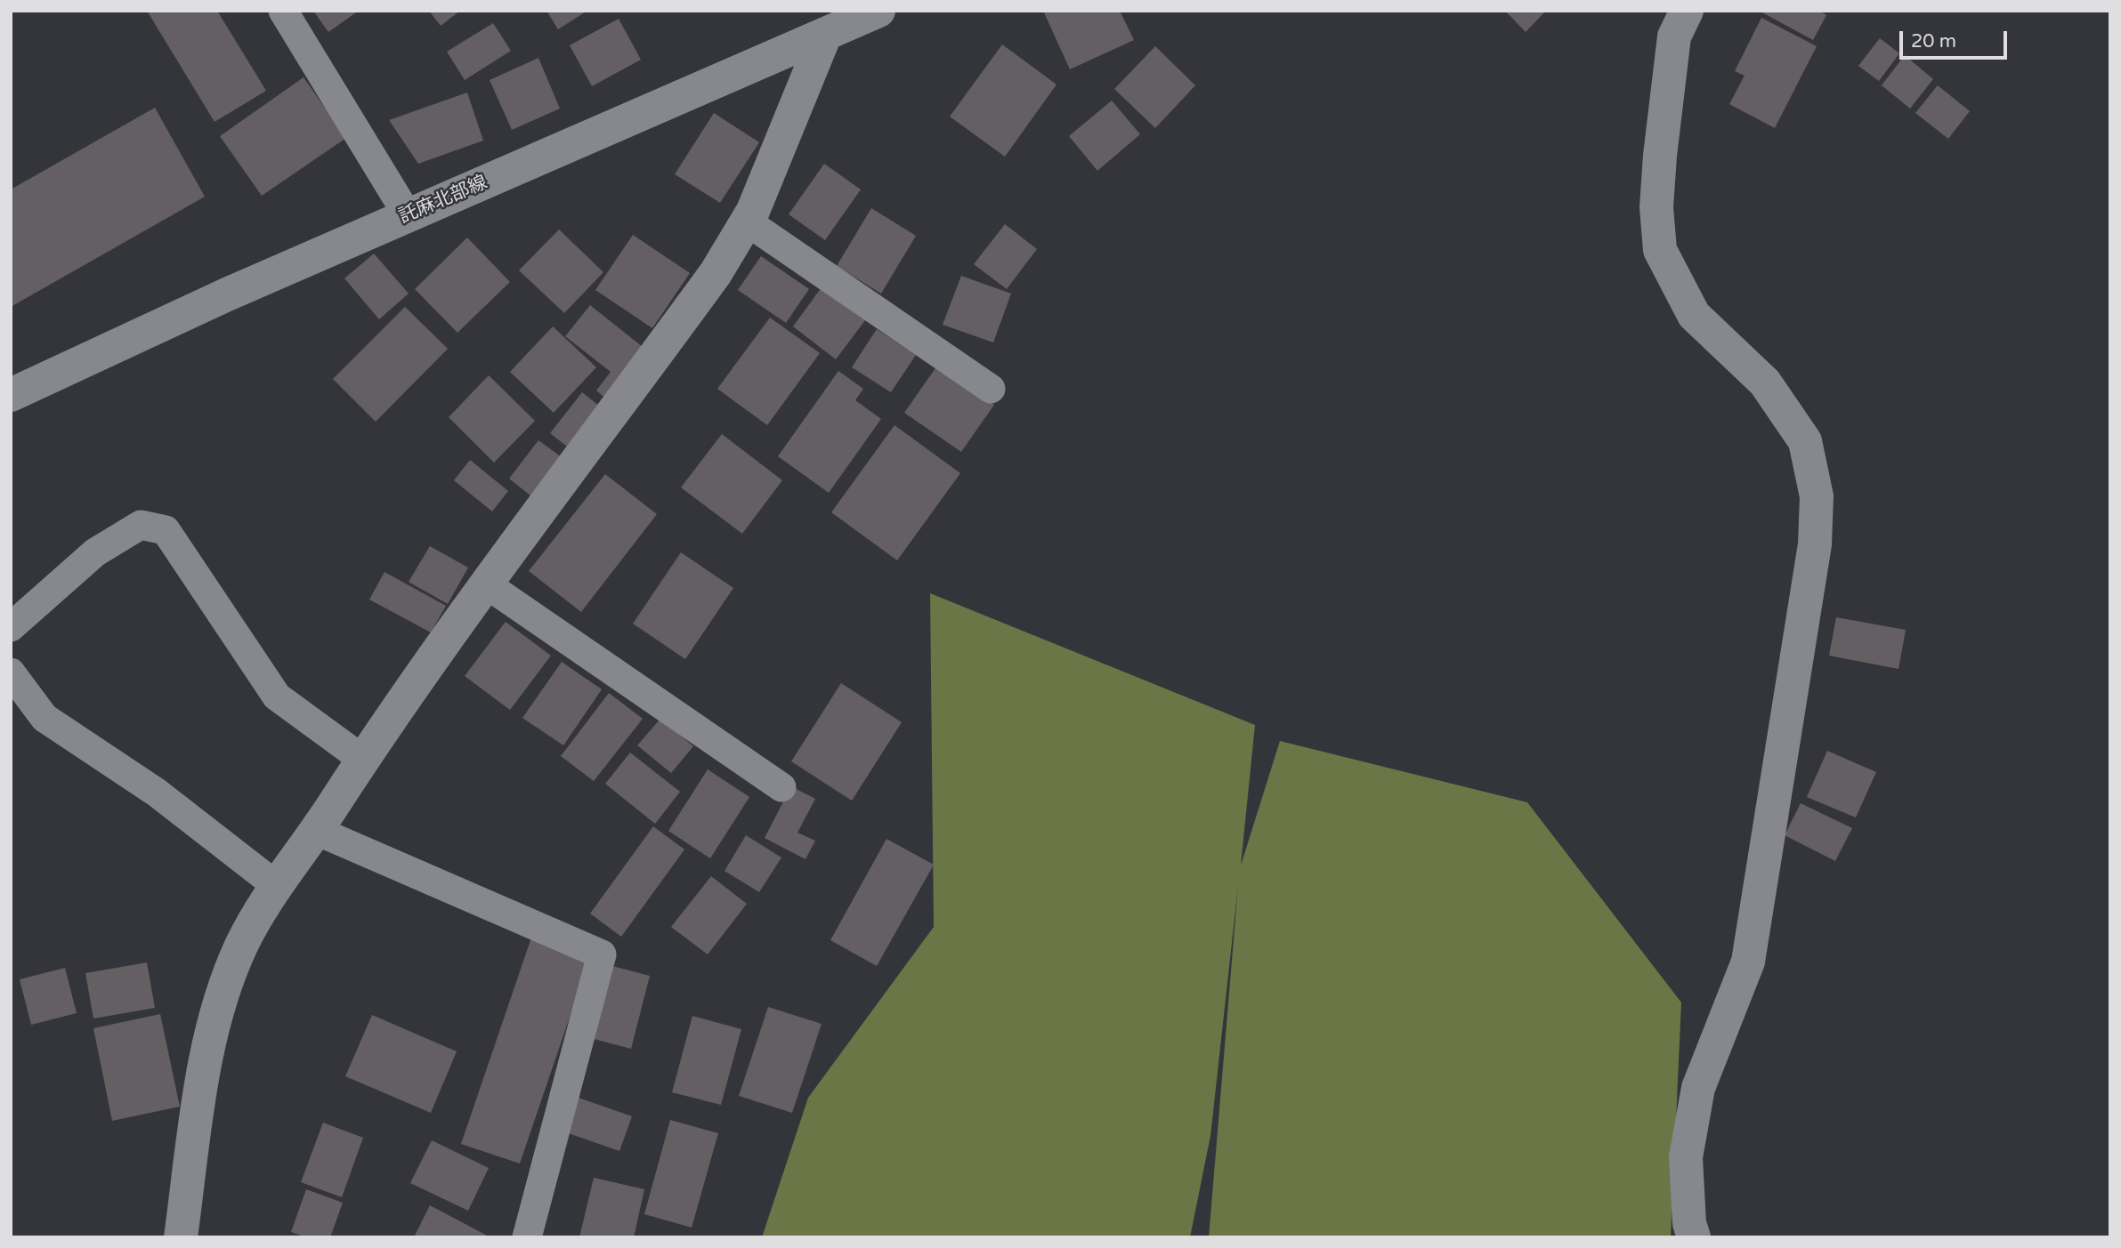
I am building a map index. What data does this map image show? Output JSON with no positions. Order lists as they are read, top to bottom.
{
  "streets": {
    "street": ["託麻北部線"]
  },
  "scale_bar": "20 m"
}
